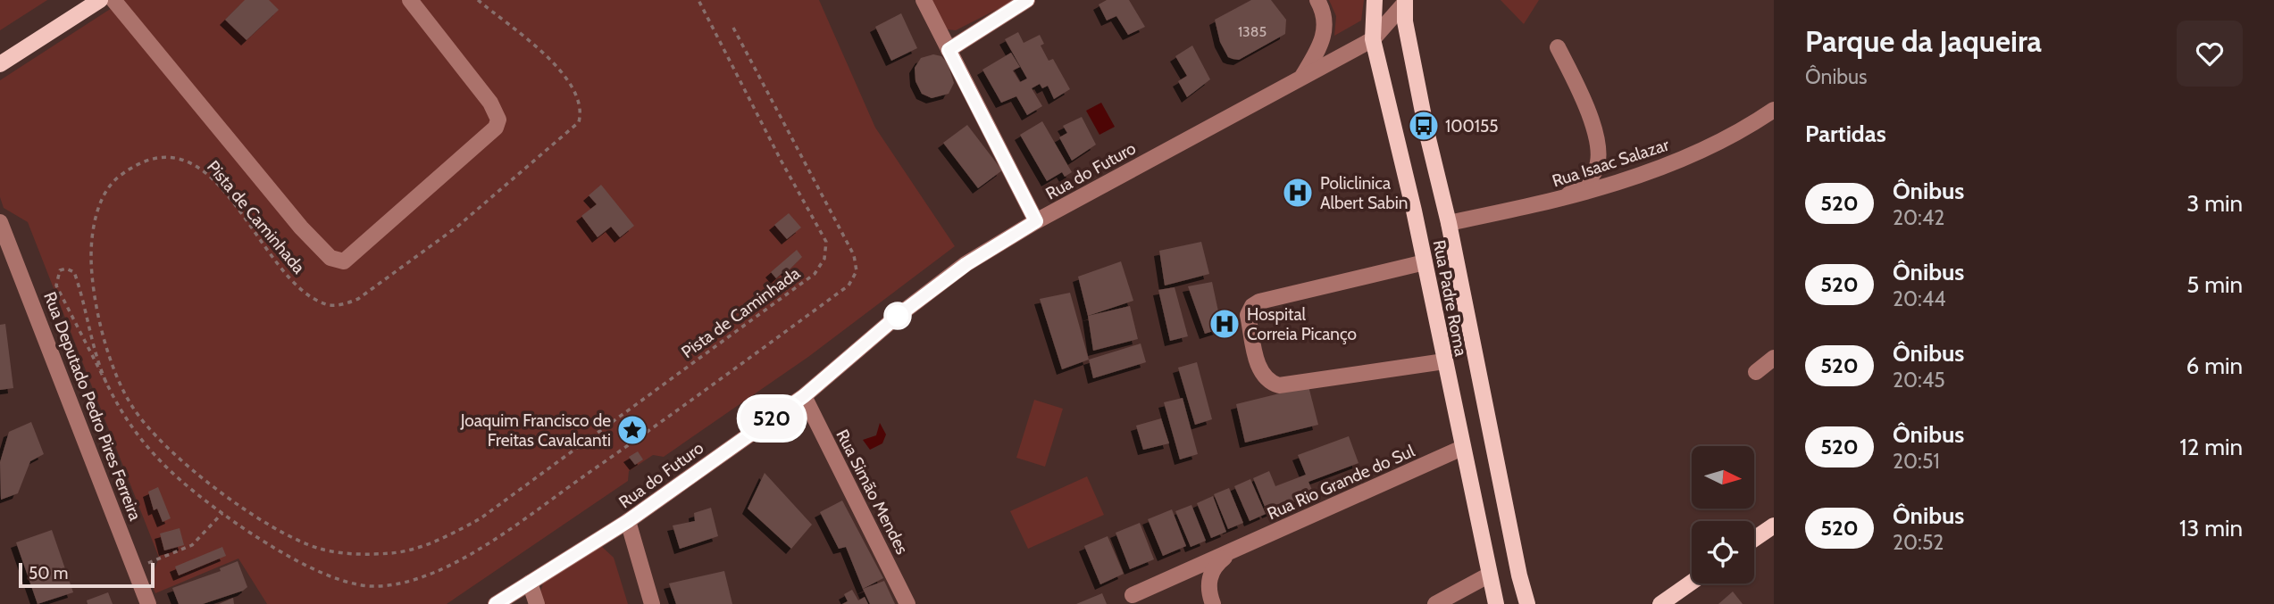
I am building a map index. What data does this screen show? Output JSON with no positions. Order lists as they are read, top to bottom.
{
  "streets": {
    "main road": ["Rua Padre Roma"],
    "street": [
      "Rua Isaac Salazar",
      "Rua do Futuro",
      "Rua Deputado Pedro Pires Ferreira",
      "Rua Rio Grande do Sul",
      "Rua Simão Mendes"
    ],
    "path": ["Pista de Caminhada"]
  },
  "crossings": [
    ["Rua Isaac Salazar", "Rua Padre Roma"],
    ["Rua do Futuro", "Rua Padre Roma"],
    ["Rua do Futuro", "Rua Simão Mendes"],
    ["Rua Padre Roma", "Rua Rio Grande do Sul"]
  ],
  "places": {
    "bus stop": ["100155"],
    "hospital": ["Policlinica Albert Sabin", "Hospital Correia Picanço"],
    "place": ["Joaquim Francisco de Freitas Cavalcanti"]
  },
  "lines": ["bus line 520"],
  "house_numbers": ["1385"],
  "scale_bar": "50 m",
  "north": "right",
  "page": {
    "on_map": "520",
    "heading": [
      ["Parque da Jaqueira", "Ônibus"],
      "Partidas"
    ],
    "list": [
      {
        "mark": "520",
        "name": "Ônibus",
        "note": "20:42",
        "value": "3 min"
      },
      {
        "mark": "520",
        "name": "Ônibus",
        "note": "20:44",
        "value": "5 min"
      },
      {
        "mark": "520",
        "name": "Ônibus",
        "note": "20:45",
        "value": "6 min"
      },
      {
        "mark": "520",
        "name": "Ônibus",
        "note": "20:51",
        "value": "12 min"
      },
      {
        "mark": "520",
        "name": "Ônibus",
        "note": "20:52",
        "value": "13 min"
      }
    ],
    "scale": "50 m"
  }
}
